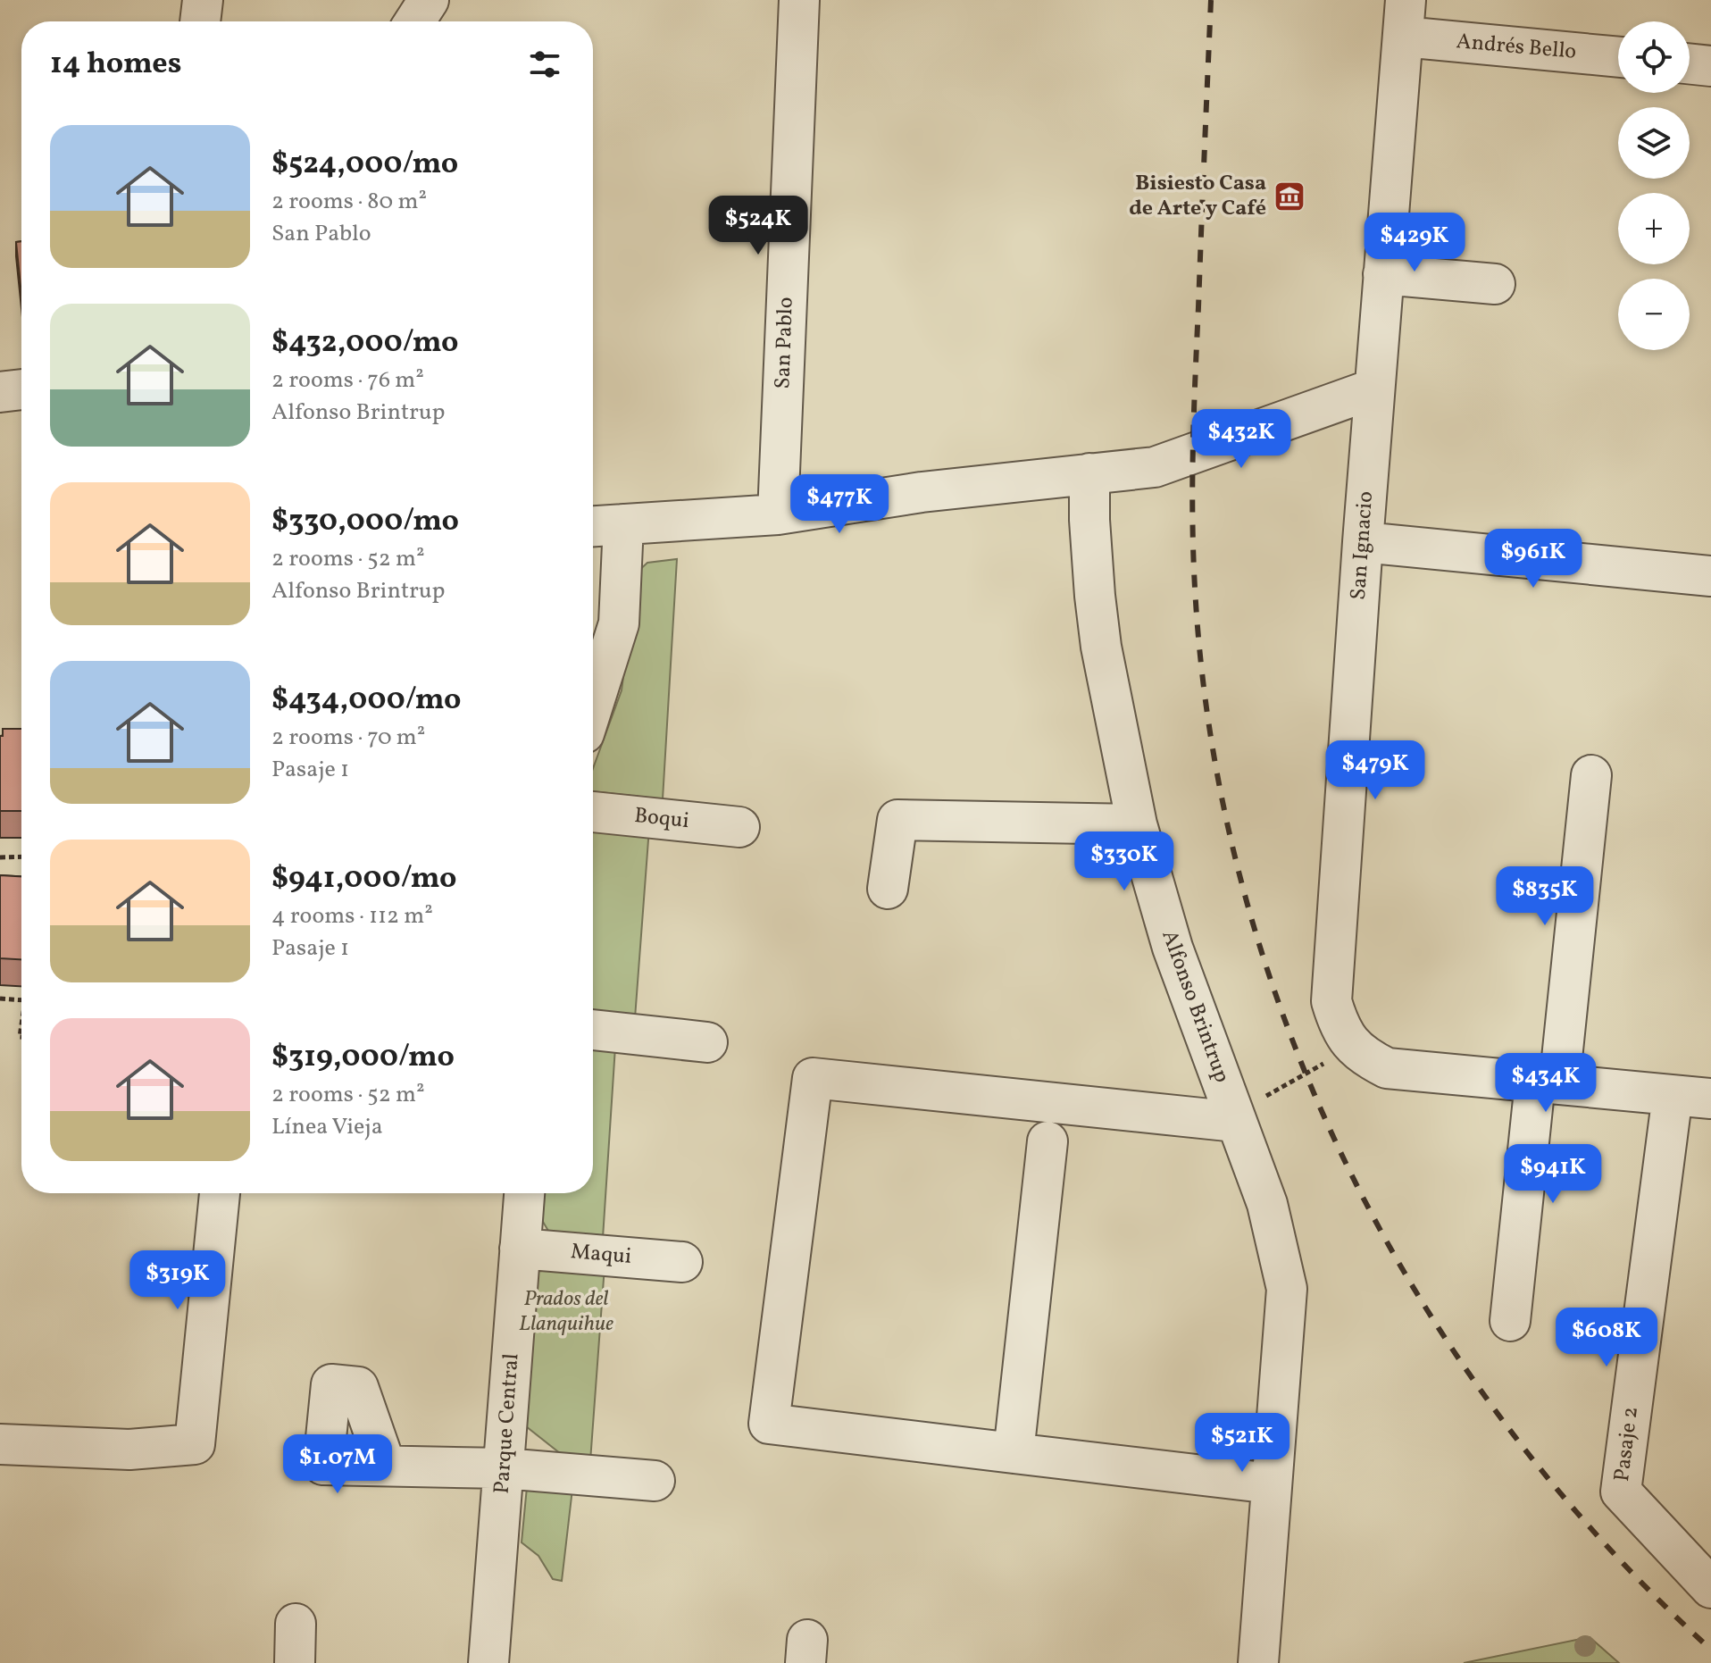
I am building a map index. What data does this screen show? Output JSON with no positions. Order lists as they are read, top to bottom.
{
  "streets": {
    "street": [
      "Andrés Bello",
      "San Pablo",
      "San Ignacio",
      "Boqui",
      "Alfonso Brintrup",
      "Maqui",
      "Parque Central",
      "Pasaje 2"
    ]
  },
  "crossings": [
    ["Andrés Bello", "San Ignacio"],
    ["Maqui", "Parque Central"]
  ],
  "parks": ["Prados del Llanquihue"],
  "places": {
    "museum": ["Bisiesto Casa de Arte y Café"]
  },
  "page": {
    "map_buttons": ["+", "−"],
    "heading": "14 homes",
    "list": [
      {
        "name": "$524,000/mo",
        "note": "2 rooms · 80 m² · San Pablo"
      },
      {
        "name": "$432,000/mo",
        "note": "2 rooms · 76 m² · Alfonso Brintrup"
      },
      {
        "name": "$330,000/mo",
        "note": "2 rooms · 52 m² · Alfonso Brintrup"
      },
      {
        "name": "$434,000/mo",
        "note": "2 rooms · 70 m² · Pasaje 1"
      },
      {
        "name": "$941,000/mo",
        "note": "4 rooms · 112 m² · Pasaje 1"
      },
      {
        "name": "$319,000/mo",
        "note": "2 rooms · 52 m² · Línea Vieja"
      }
    ],
    "price": [
      "$524K",
      "$429K",
      "$432K",
      "$477K",
      "$961K",
      "$479K",
      "$330K",
      "$835K",
      "$434K",
      "$941K",
      "$319K",
      "$608K",
      "$521K",
      "$1.07M"
    ]
  }
}
